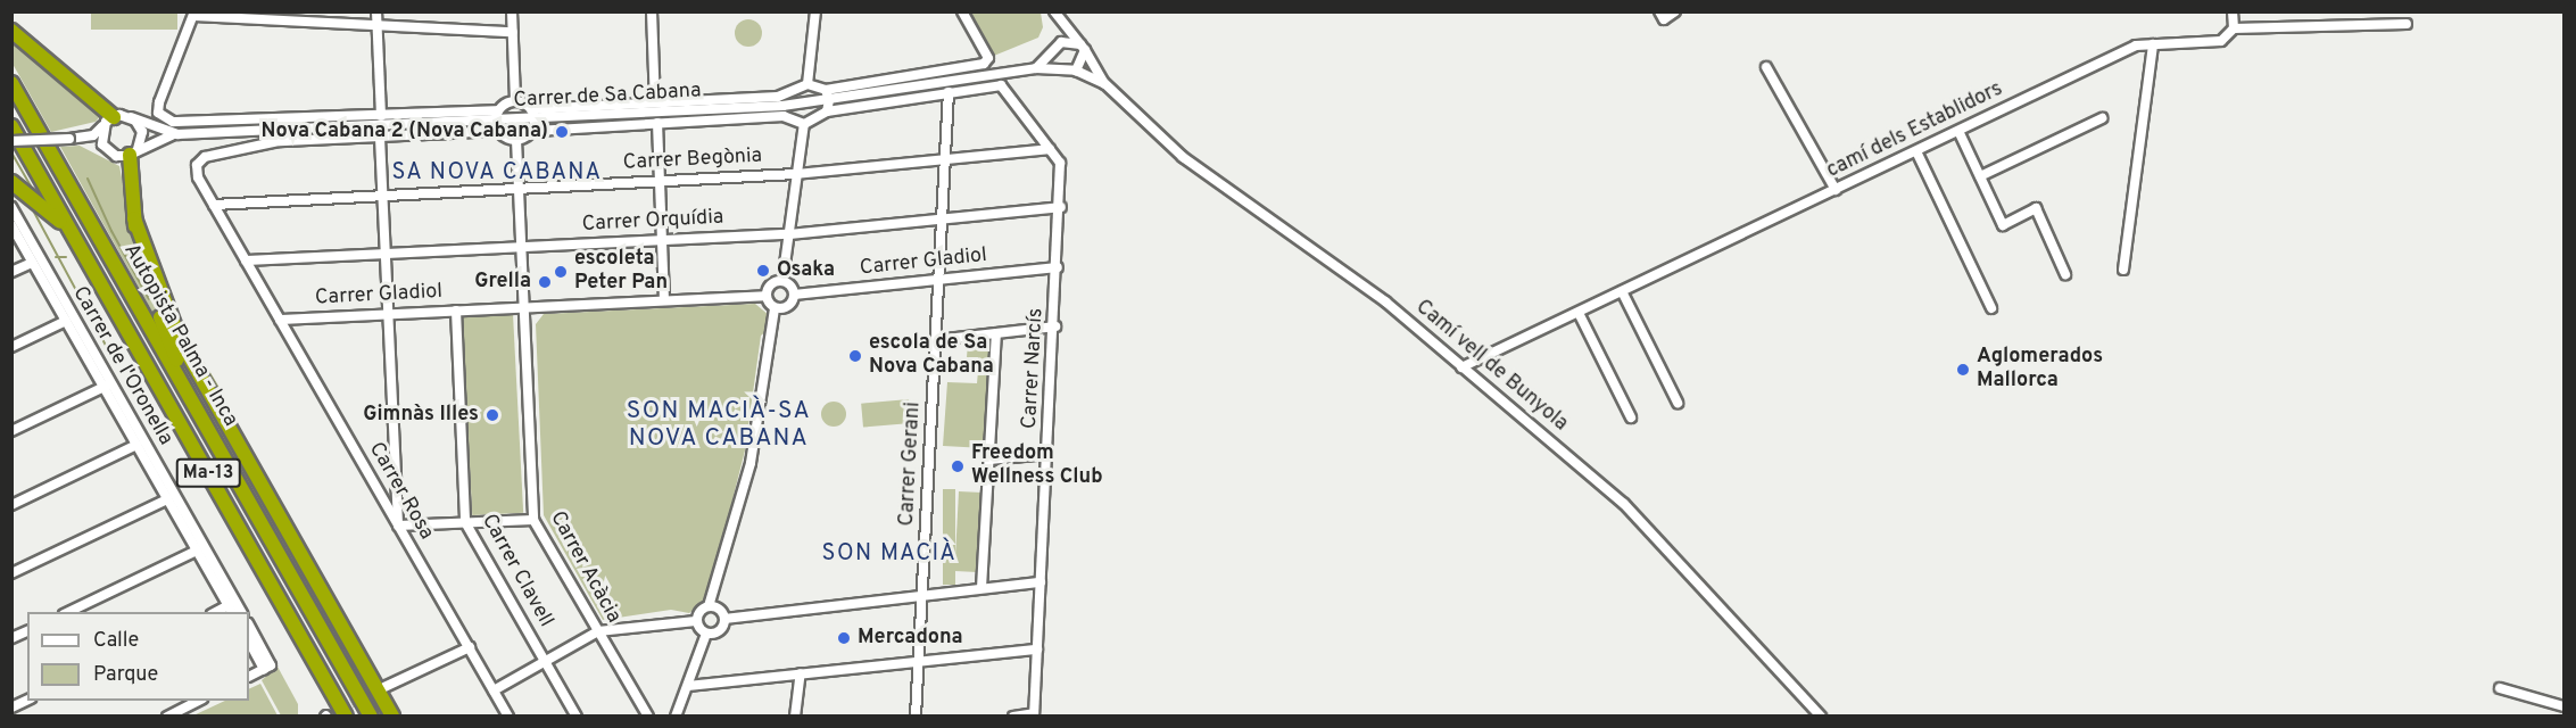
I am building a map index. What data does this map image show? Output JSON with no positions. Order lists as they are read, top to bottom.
{
  "streets": {
    "highway": ["Autopista Palma - Inca", "Ma-13"],
    "street": [
      "Carrer de Sa Cabana",
      "camí dels Establidors",
      "Carrer Begònia",
      "Carrer Orquídia",
      "Carrer Gladiol",
      "Carrer de l'Oronella",
      "Camí vell de Bunyola",
      "Carrer Narcís",
      "Carrer Gerani",
      "Carrer Rosa",
      "Carrer Acàcia",
      "Carrer Clavell"
    ]
  },
  "crossings": [
    ["Carrer de Sa Cabana", "Camí vell de Bunyola"],
    ["camí dels Establidors", "Camí vell de Bunyola"],
    ["Carrer Begònia", "Carrer Narcís"],
    ["Carrer Begònia", "Carrer Gerani"],
    ["Carrer Begònia", "Carrer Rosa"],
    ["Carrer Begònia", "Carrer Acàcia"],
    ["Carrer Orquídia", "Carrer Narcís"],
    ["Carrer Orquídia", "Carrer Gerani"],
    ["Carrer Orquídia", "Carrer Rosa"],
    ["Carrer Orquídia", "Carrer Acàcia"],
    ["Carrer Gladiol", "Carrer Narcís"],
    ["Carrer Gladiol", "Carrer Gerani"],
    ["Carrer Gladiol", "Carrer Rosa"],
    ["Carrer Gladiol", "Carrer Acàcia"],
    ["Carrer Gladiol", "Carrer Clavell"],
    ["Carrer Narcís", "Carrer Gerani"]
  ],
  "districts": ["SA NOVA CABANA", "SON MACIÀ-SA NOVA CABANA", "SON MACIÀ"],
  "places": [
    "Nova Cabana 2 (Nova Cabana)",
    "Osaka",
    "escoleta Peter Pan",
    "Grella",
    "escola de Sa Nova Cabana",
    "Aglomerados Mallorca",
    "Gimnàs Illes",
    "Freedom Wellness Club",
    "Mercadona"
  ],
  "legend": ["Calle", "Parque"]
}
